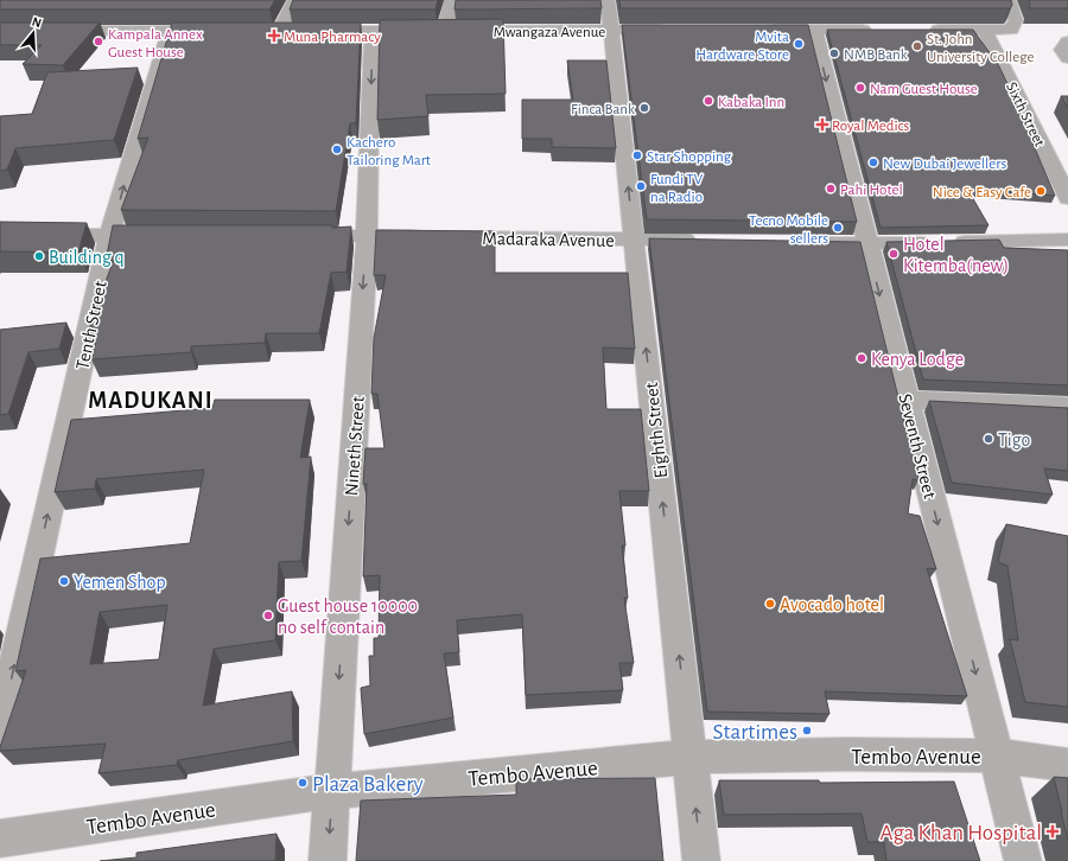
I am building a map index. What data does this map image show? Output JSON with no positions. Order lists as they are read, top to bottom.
{
  "streets": {
    "street": [
      "Mwangaza Avenue",
      "Sixth Street",
      "Madaraka Avenue",
      "Tenth Street",
      "Eighth Street",
      "Nineth Street",
      "Seventh Street",
      "Tembo Avenue"
    ]
  },
  "crossings": [
    ["Mwangaza Avenue", "Eighth Street"],
    ["Mwangaza Avenue", "Nineth Street"],
    ["Madaraka Avenue", "Eighth Street"],
    ["Madaraka Avenue", "Nineth Street"],
    ["Eighth Street", "Tembo Avenue"],
    ["Nineth Street", "Tembo Avenue"],
    ["Seventh Street", "Tembo Avenue"]
  ],
  "one_way": [
    "Tenth Street",
    "Eighth Street",
    "Nineth Street",
    "Seventh Street"
  ],
  "districts": ["MADUKANI"],
  "places": {
    "health": ["Muna Pharmacy", "Royal Medics", "Aga Khan Hospital"],
    "other": [
      "Kampala Annex Guest House",
      "Mvita Hardware Store",
      "St. John University College",
      "NMB Bank",
      "Nam Guest House",
      "Kabaka Inn",
      "Finca Bank",
      "Kachero Tailoring Mart",
      "Star Shopping",
      "New Dubai Jewellers",
      "Fundi TV na Radio",
      "Pahi Hotel",
      "Nice & Easy Cafe",
      "Tecno Mobile sellers",
      "Hotel Kitemba(new)",
      "Building q",
      "Kenya Lodge",
      "Tigo",
      "Yemen Shop",
      "Avocado hotel",
      "Guest house 10000 no self contain",
      "Startimes",
      "Plaza Bakery"
    ]
  },
  "north": "top"
}
